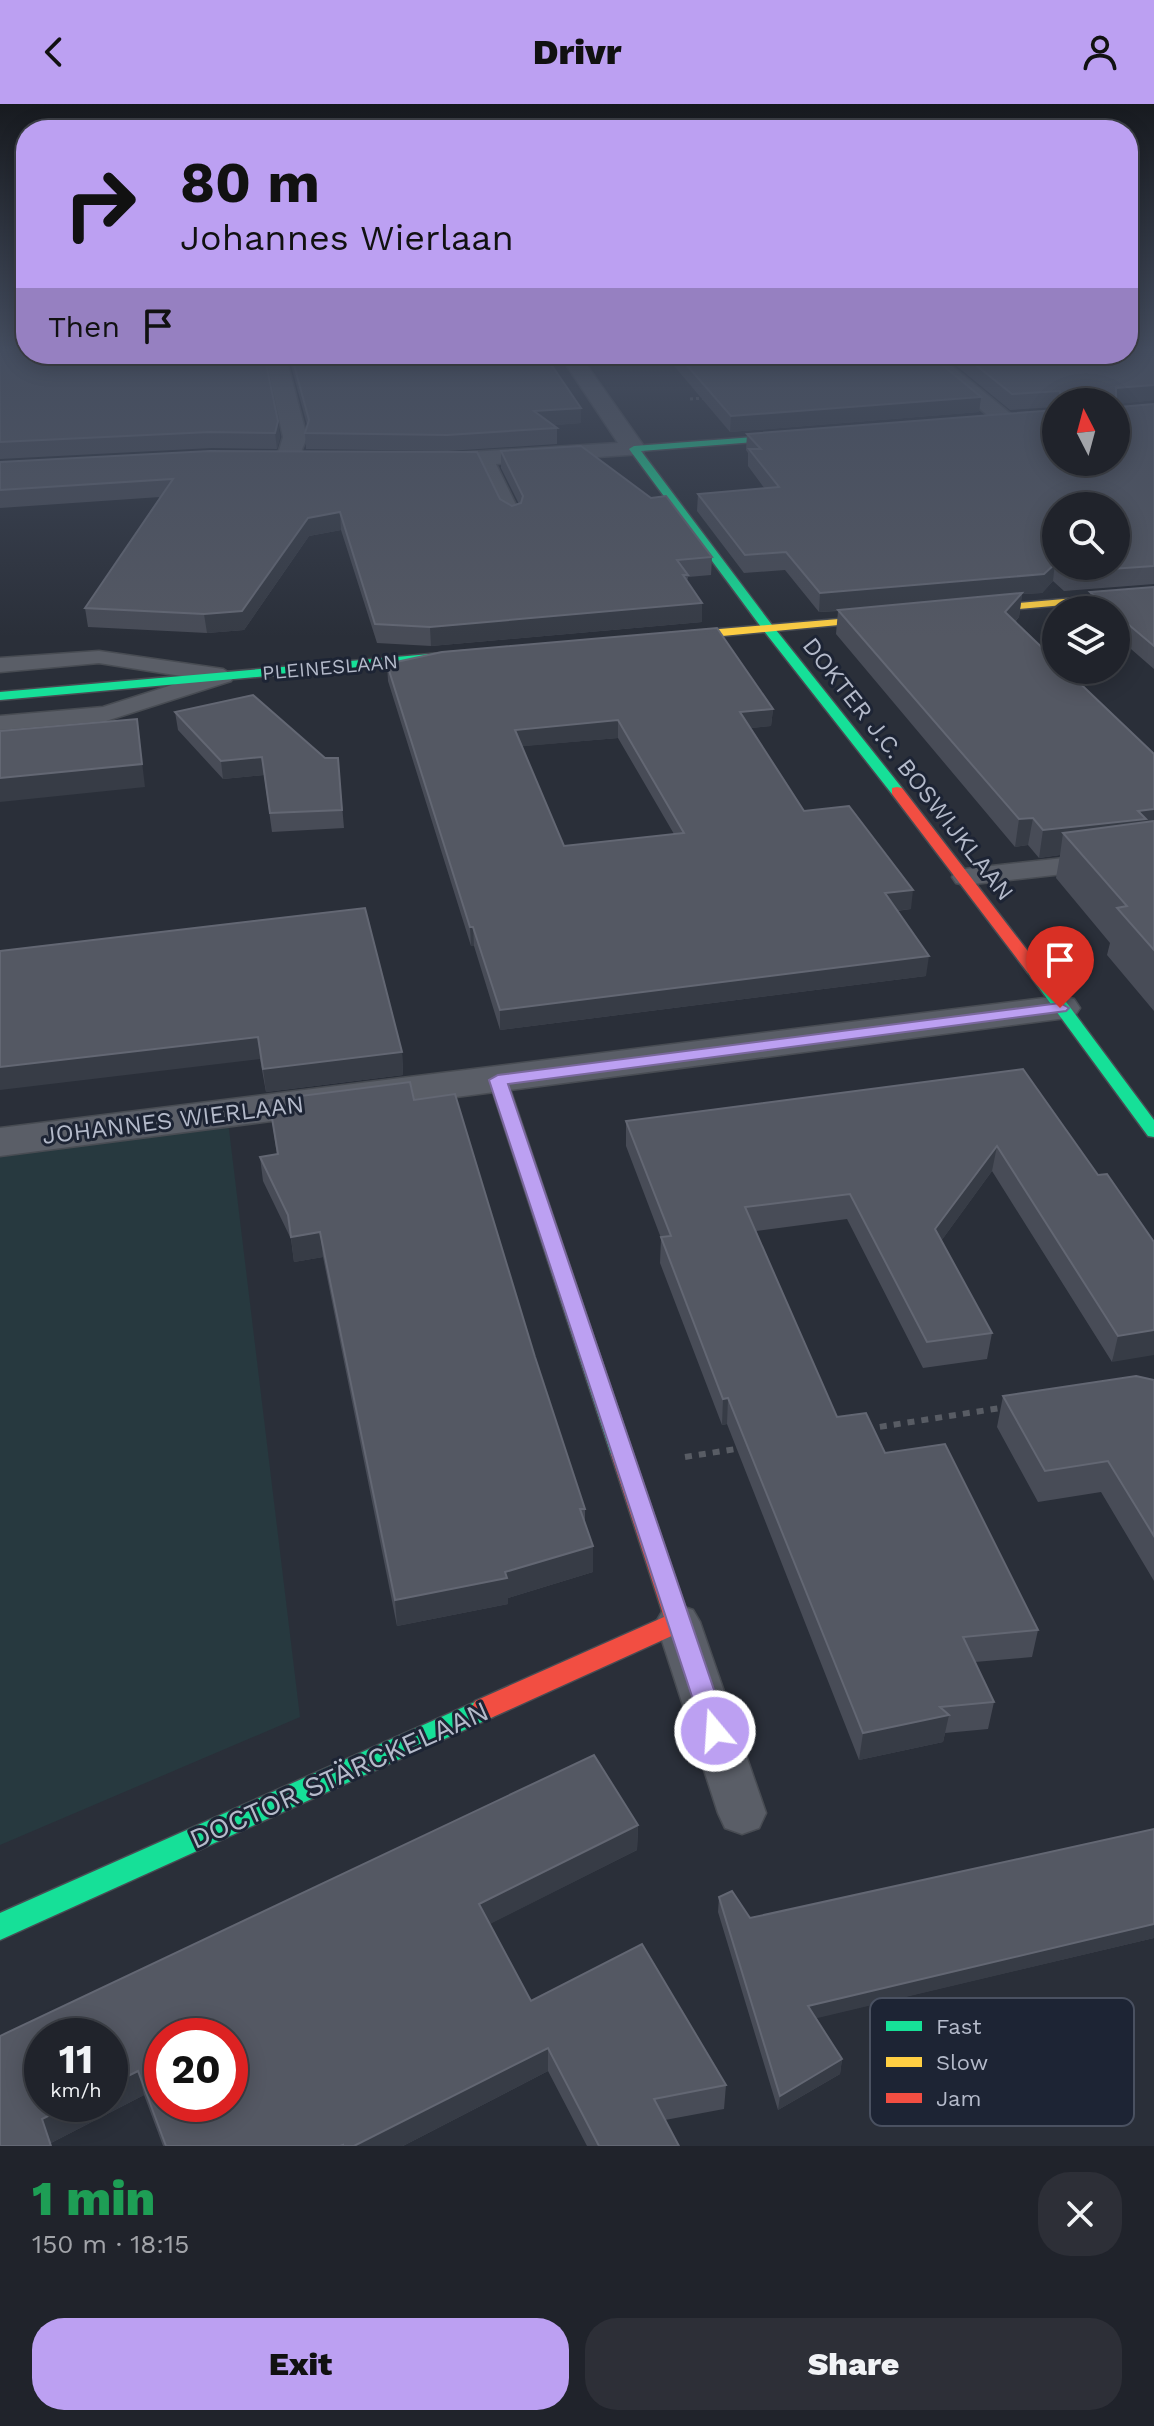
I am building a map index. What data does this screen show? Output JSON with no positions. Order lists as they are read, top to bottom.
{
  "streets": {
    "street": [
      "PLEINESLAAN",
      "DOKTER J.C. BOSWIJKLAAN",
      "JOHANNES WIERLAAN",
      "DOCTOR STÄRCKELAAN"
    ]
  },
  "crossings": [
    ["DOKTER J.C. BOSWIJKLAAN", "JOHANNES WIERLAAN"]
  ],
  "legend": ["Fast", "Slow", "Jam"],
  "north": "top",
  "page": {
    "header": "Drivr",
    "turn": ["80 m", "Johannes Wierlaan"],
    "then": "Then",
    "speed": "11 km/h",
    "limit": "20",
    "heading": ["1 min", "150 m · 18:15"],
    "buttons": ["Exit", "Share"]
  }
}
